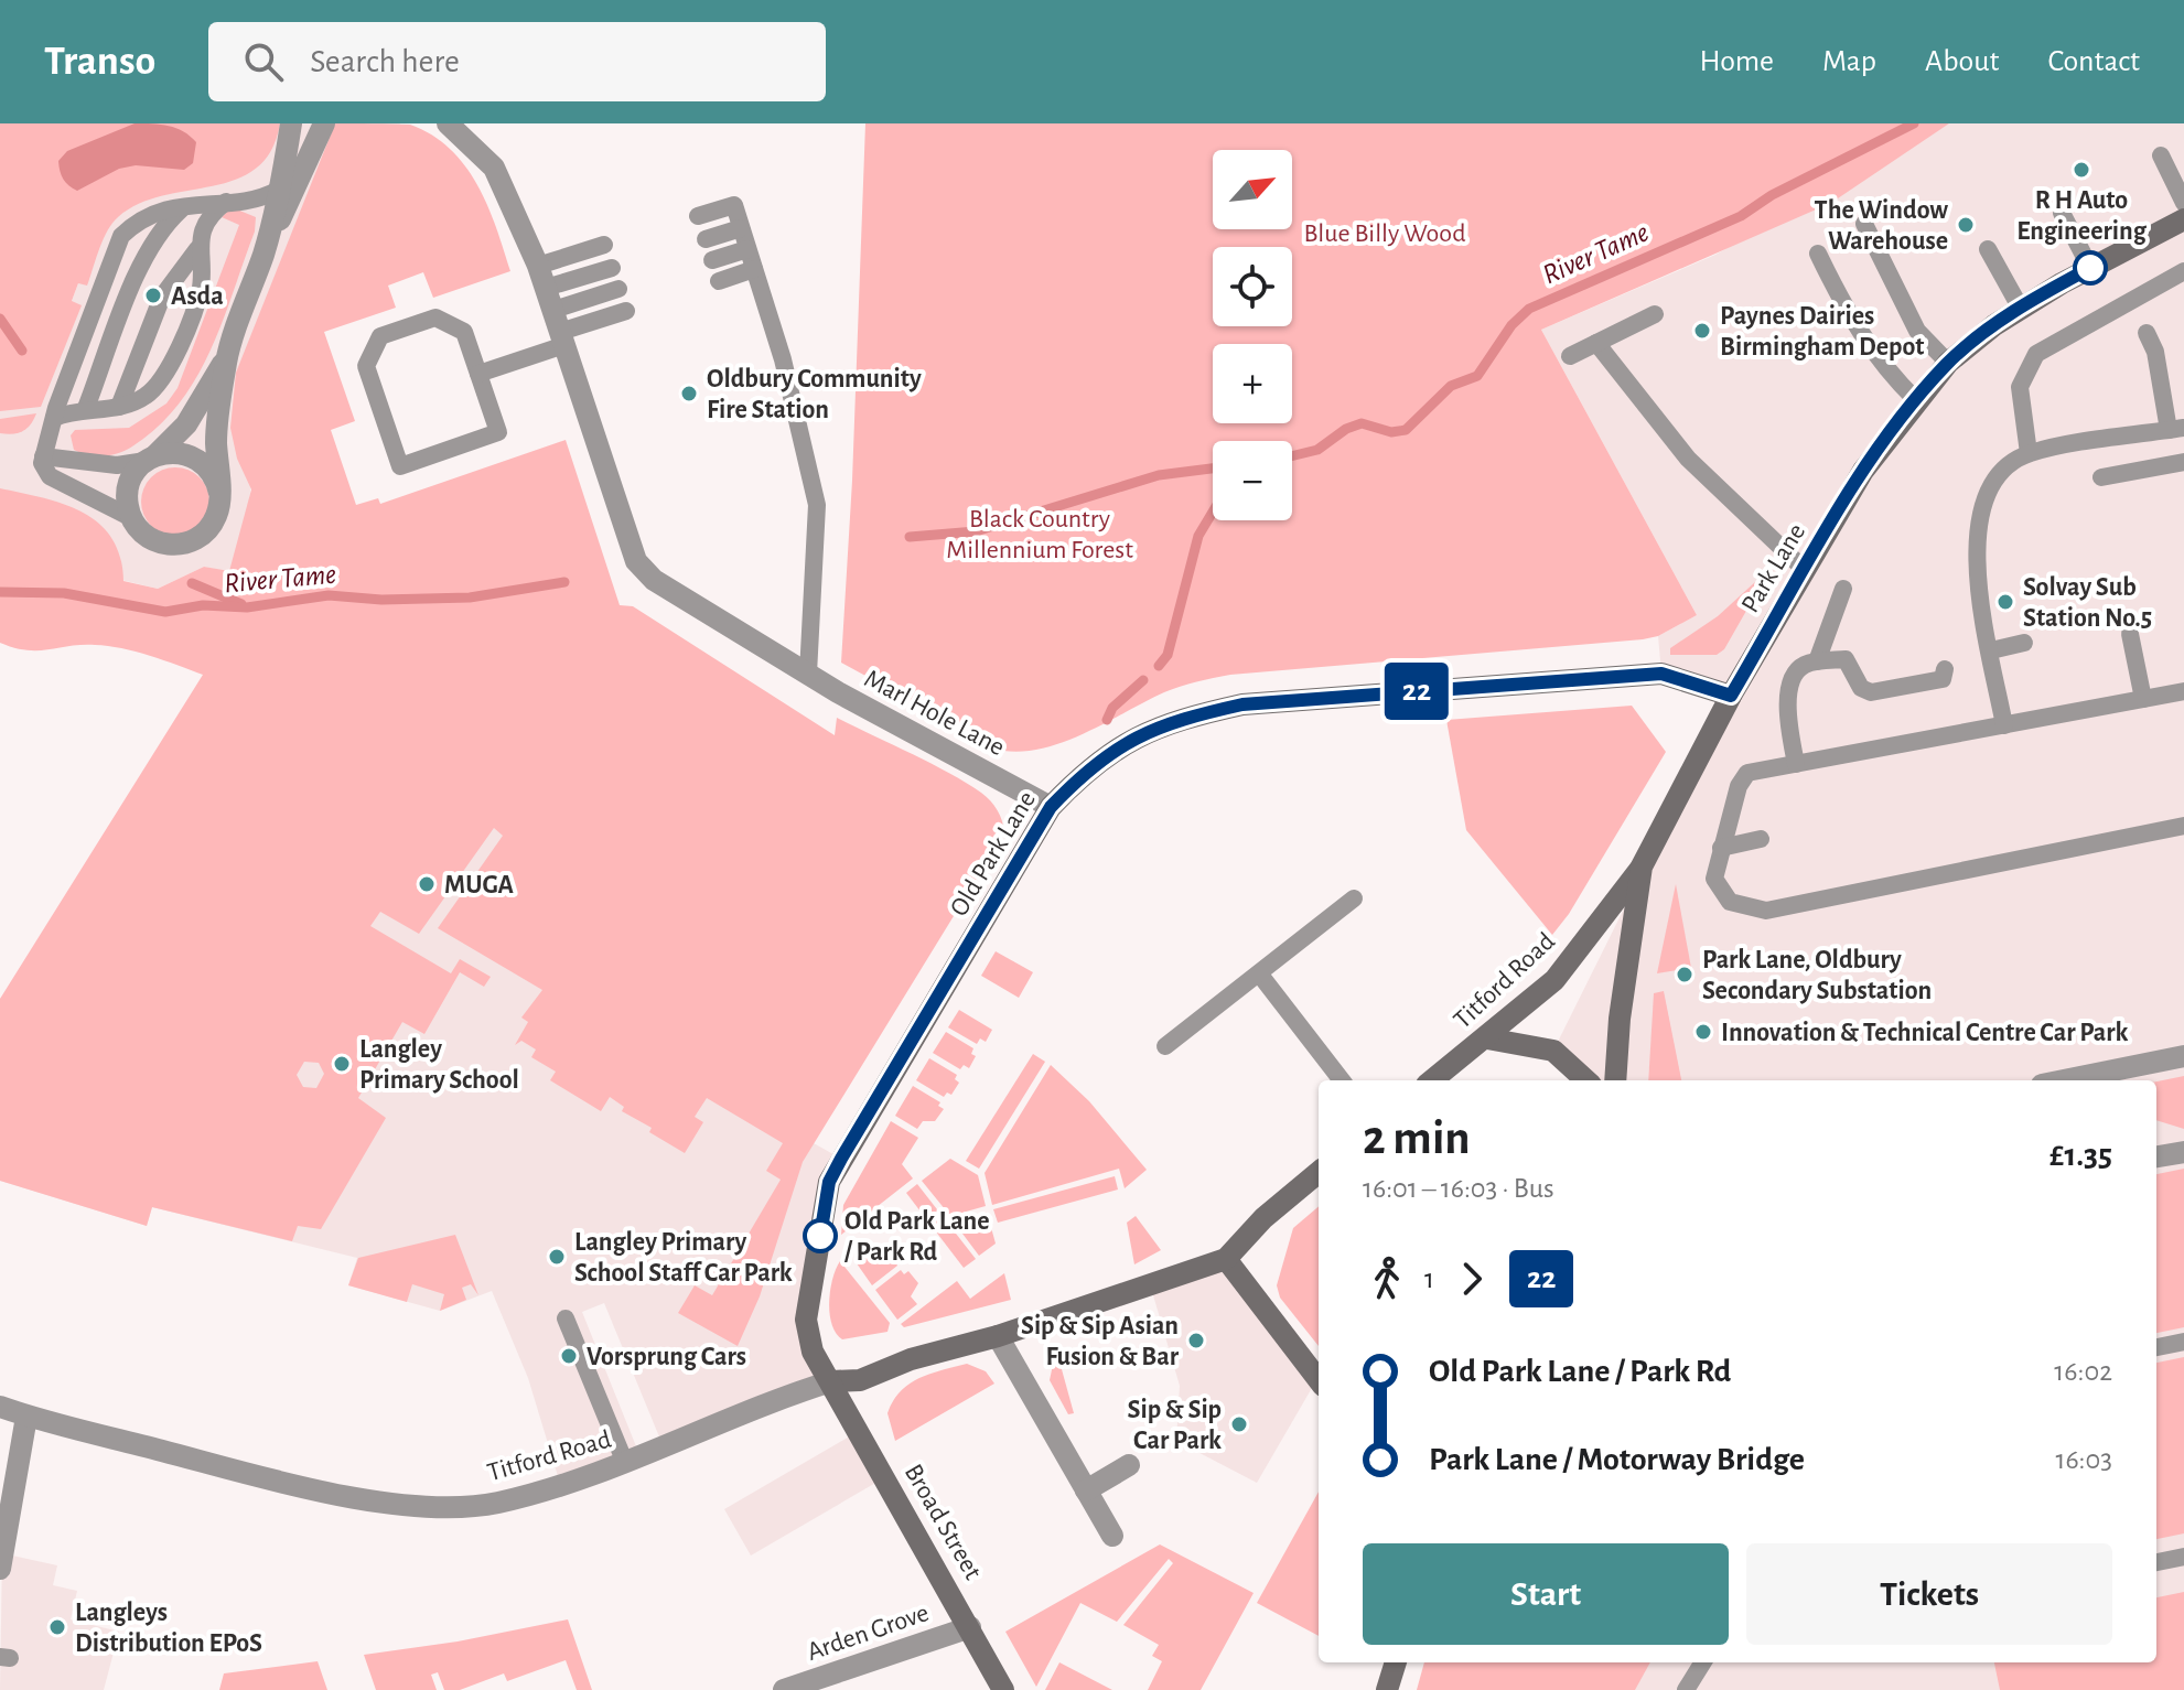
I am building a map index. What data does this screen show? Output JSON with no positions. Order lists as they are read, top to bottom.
{
  "streets": {
    "main road": [
      "Park Lane",
      "Old Park Lane",
      "Titford Road",
      "Broad Street"
    ],
    "street": ["Marl Hole Lane", "Arden Grove"]
  },
  "crossings": [
    ["Park Lane", "Old Park Lane"],
    ["Park Lane", "Titford Road"],
    ["Marl Hole Lane", "Old Park Lane"],
    ["Old Park Lane", "Titford Road"],
    ["Old Park Lane", "Broad Street"],
    ["Titford Road", "Broad Street"],
    ["Broad Street", "Arden Grove"]
  ],
  "water": ["River Tame"],
  "parks": ["Blue Billy Wood", "Black Country Millennium Forest"],
  "places": [
    "R H Auto Engineering",
    "The Window Warehouse",
    "Asda",
    "Paynes Dairies Birmingham Depot",
    "Oldbury Community Fire Station",
    "Solvay Sub Station No.5",
    "MUGA",
    "Park Lane, Oldbury Secondary Substation",
    "Innovation & Technical Centre Car Park",
    "Langley Primary School",
    "Old Park Lane / Park Rd",
    "Langley Primary School Staff Car Park",
    "Sip & Sip Asian Fusion & Bar",
    "Vorsprung Cars",
    "Sip & Sip Car Park",
    "Langleys Distribution EPoS"
  ],
  "lines": ["bus line 22"],
  "north": "top right",
  "page": {
    "header": "Transo",
    "search": "Search here",
    "nav": [
      "Home",
      "Map",
      "About",
      "Contact"
    ],
    "on_map": "22",
    "map_buttons": ["+", "−"],
    "heading": ["2 min", "16:01 – 16:03 · Bus", "£1.35"],
    "legs": ["1", "22"],
    "list": [
      {
        "name": "Old Park Lane / Park Rd",
        "value": "16:02"
      },
      {
        "name": "Park Lane / Motorway Bridge",
        "value": "16:03"
      }
    ],
    "buttons": ["Start", "Tickets"]
  }
}
